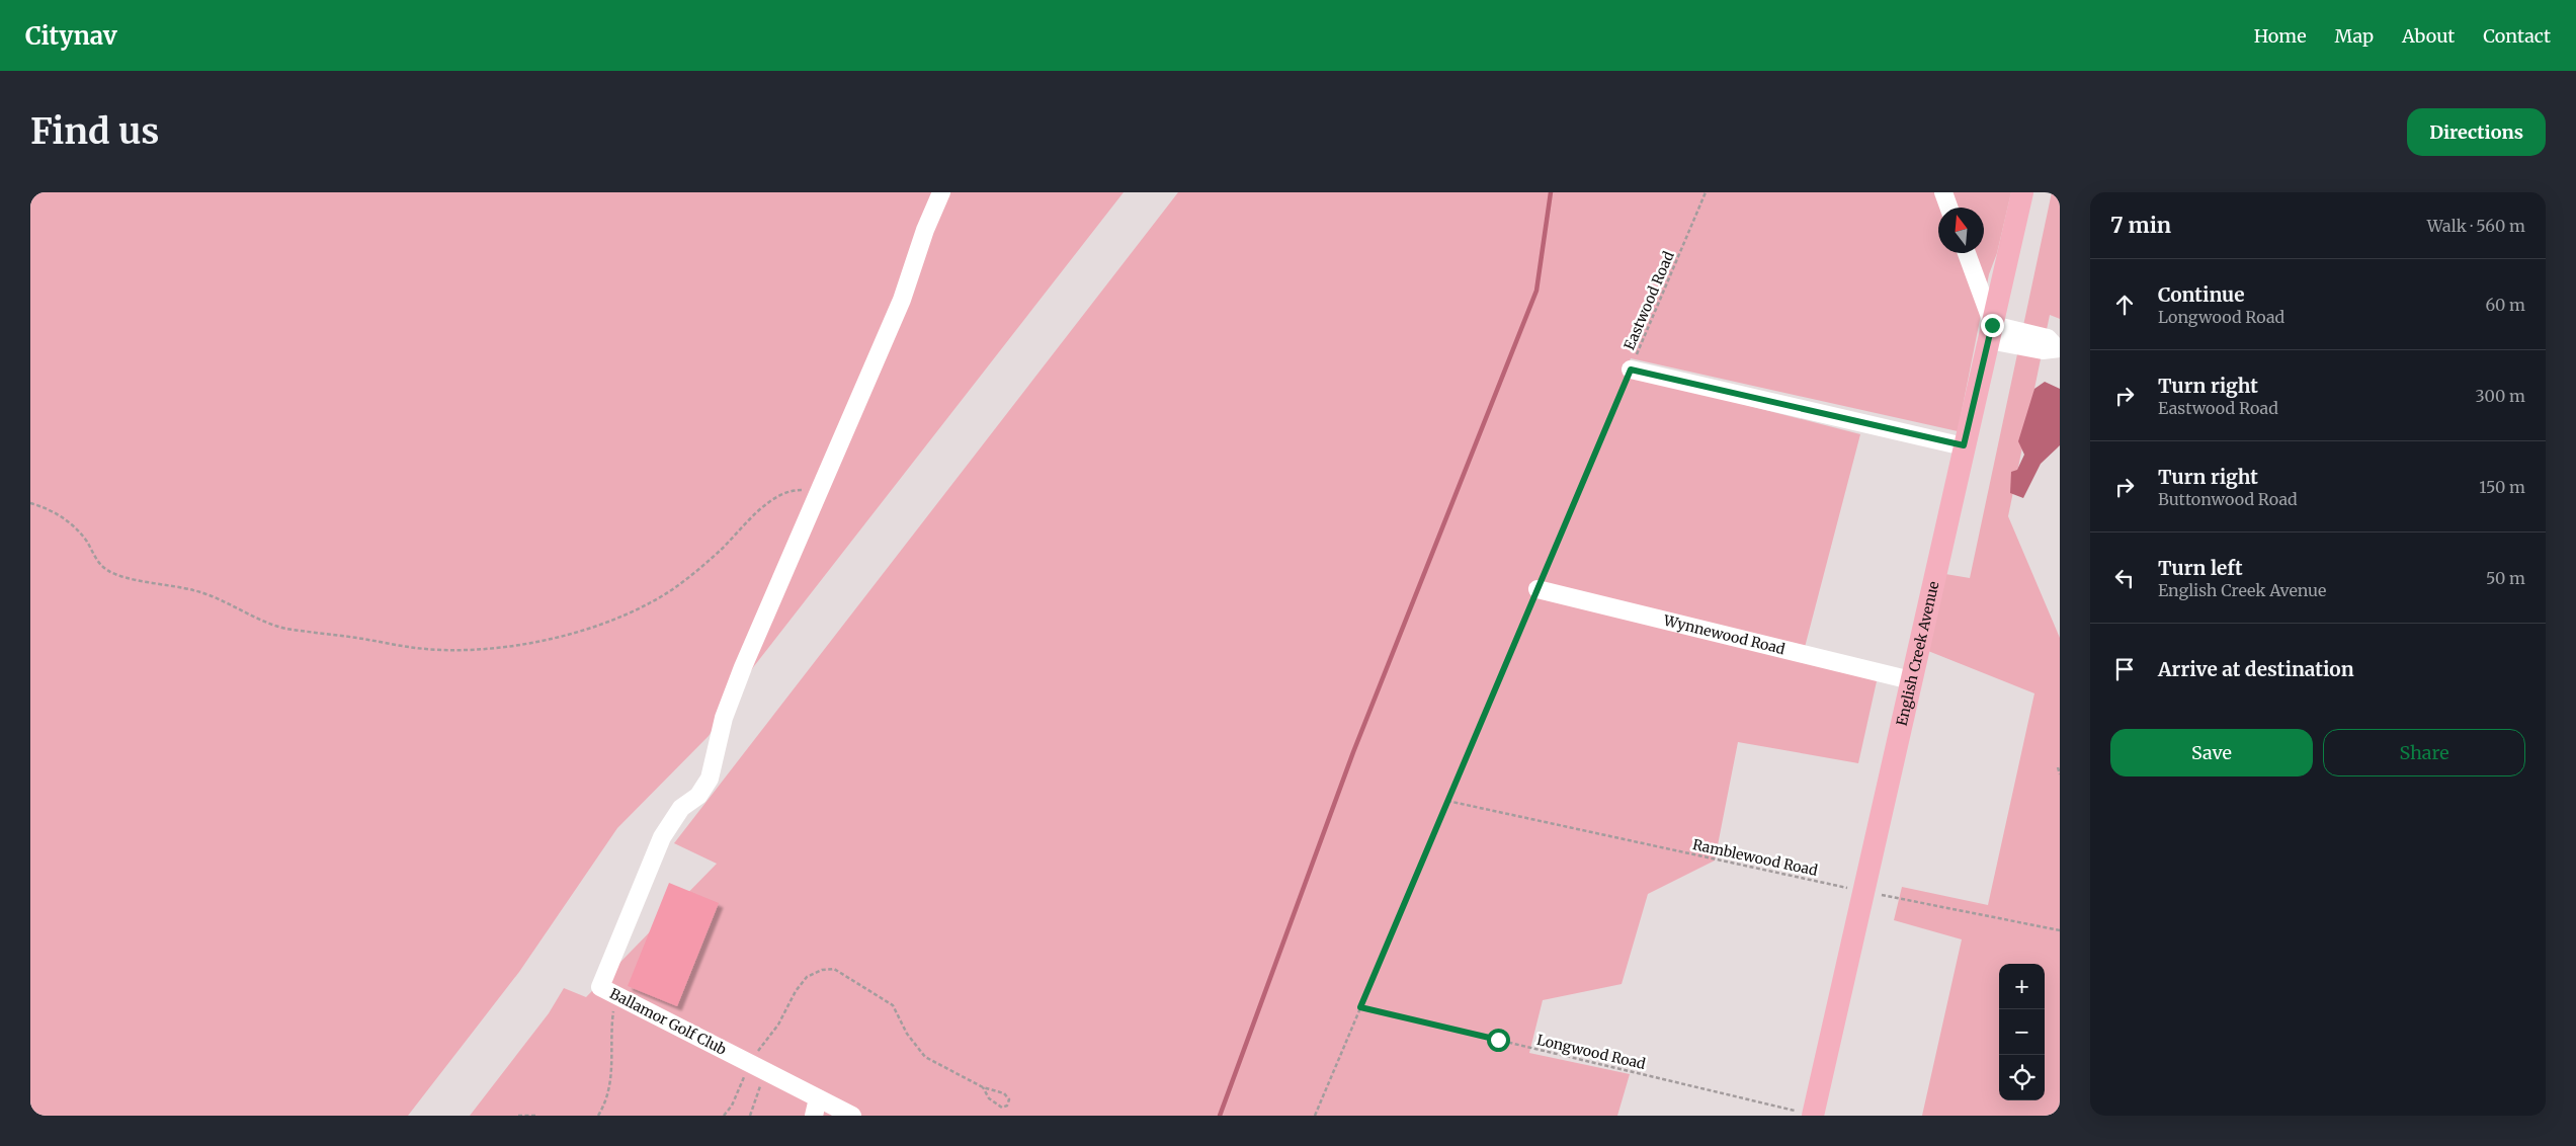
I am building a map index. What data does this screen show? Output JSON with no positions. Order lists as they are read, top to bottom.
{
  "streets": {
    "main road": ["English Creek Avenue"],
    "street": ["Wynnewood Road", "Ballamor Golf Club"],
    "path": ["Eastwood Road", "Ramblewood Road", "Longwood Road"]
  },
  "crossings": [
    ["Eastwood Road", "Wynnewood Road"],
    ["Eastwood Road", "Ramblewood Road"],
    ["Eastwood Road", "Longwood Road"],
    ["Wynnewood Road", "English Creek Avenue"],
    ["English Creek Avenue", "Ramblewood Road"],
    ["English Creek Avenue", "Longwood Road"]
  ],
  "north": "top",
  "page": {
    "header": "Citynav",
    "nav": [
      "Home",
      "Map",
      "About",
      "Contact"
    ],
    "buttons": [
      "Directions",
      ["Save", "Share"]
    ],
    "title": "Find us",
    "heading": ["7 min", "Walk · 560 m"],
    "list": [
      ["Continue", "Longwood Road", "60 m"],
      ["Turn right", "Eastwood Road", "300 m"],
      ["Turn right", "Buttonwood Road", "150 m"],
      ["Turn left", "English Creek Avenue", "50 m"],
      "Arrive at destination"
    ],
    "map_buttons": ["+", "−"]
  }
}
